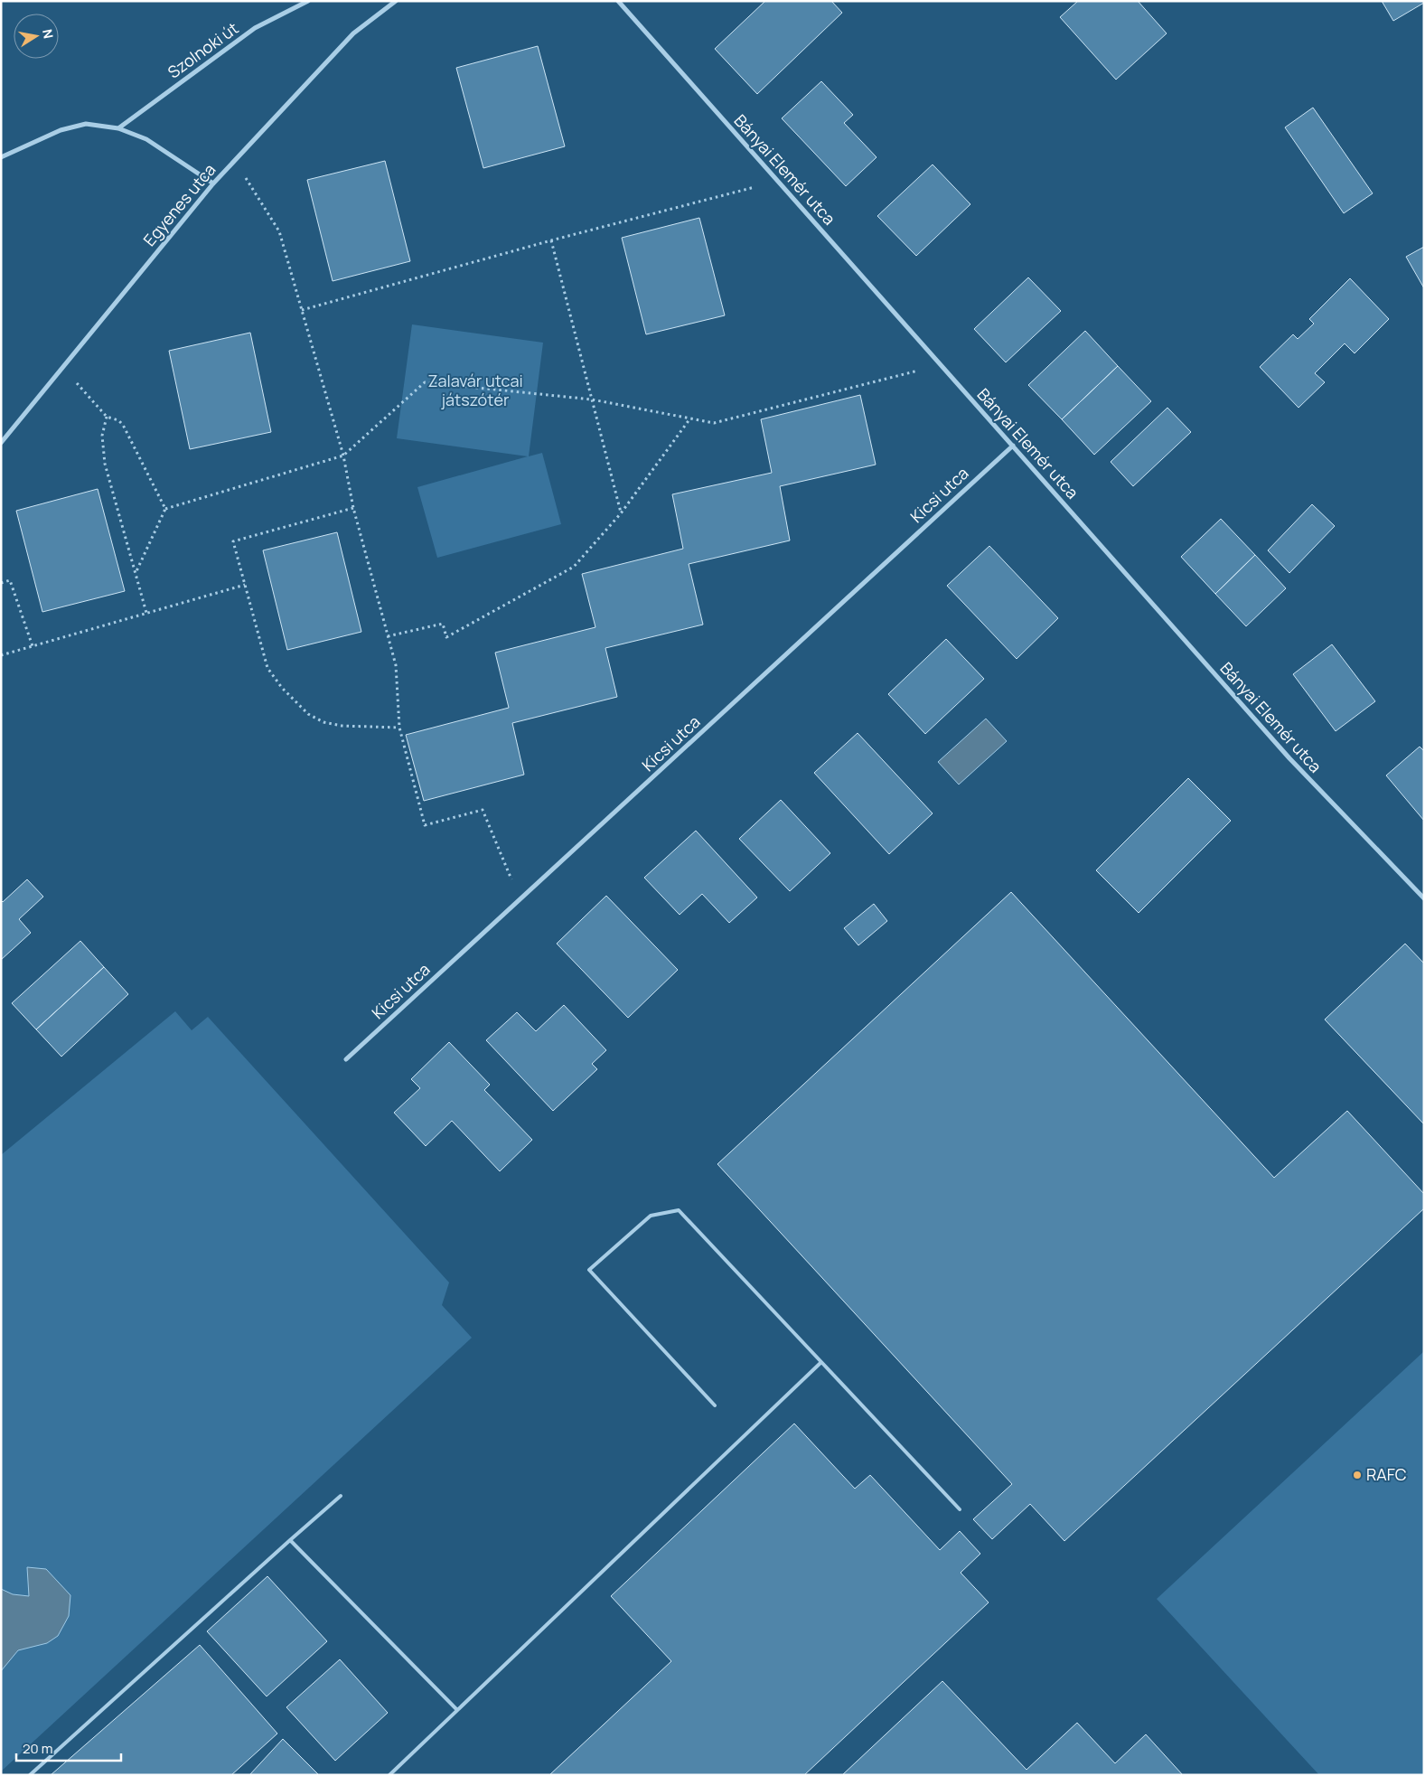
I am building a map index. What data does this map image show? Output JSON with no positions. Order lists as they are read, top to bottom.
{
  "streets": {
    "street": [
      "Szolnoki út",
      "Bányai Elemér utca",
      "Egyenes utca",
      "Kicsi utca"
    ]
  },
  "crossings": [
    ["Bányai Elemér utca", "Kicsi utca"]
  ],
  "parks": ["Zalavár utcai játszótér"],
  "places": ["RAFC"],
  "scale_bar": "20 m",
  "north": "right"
}
